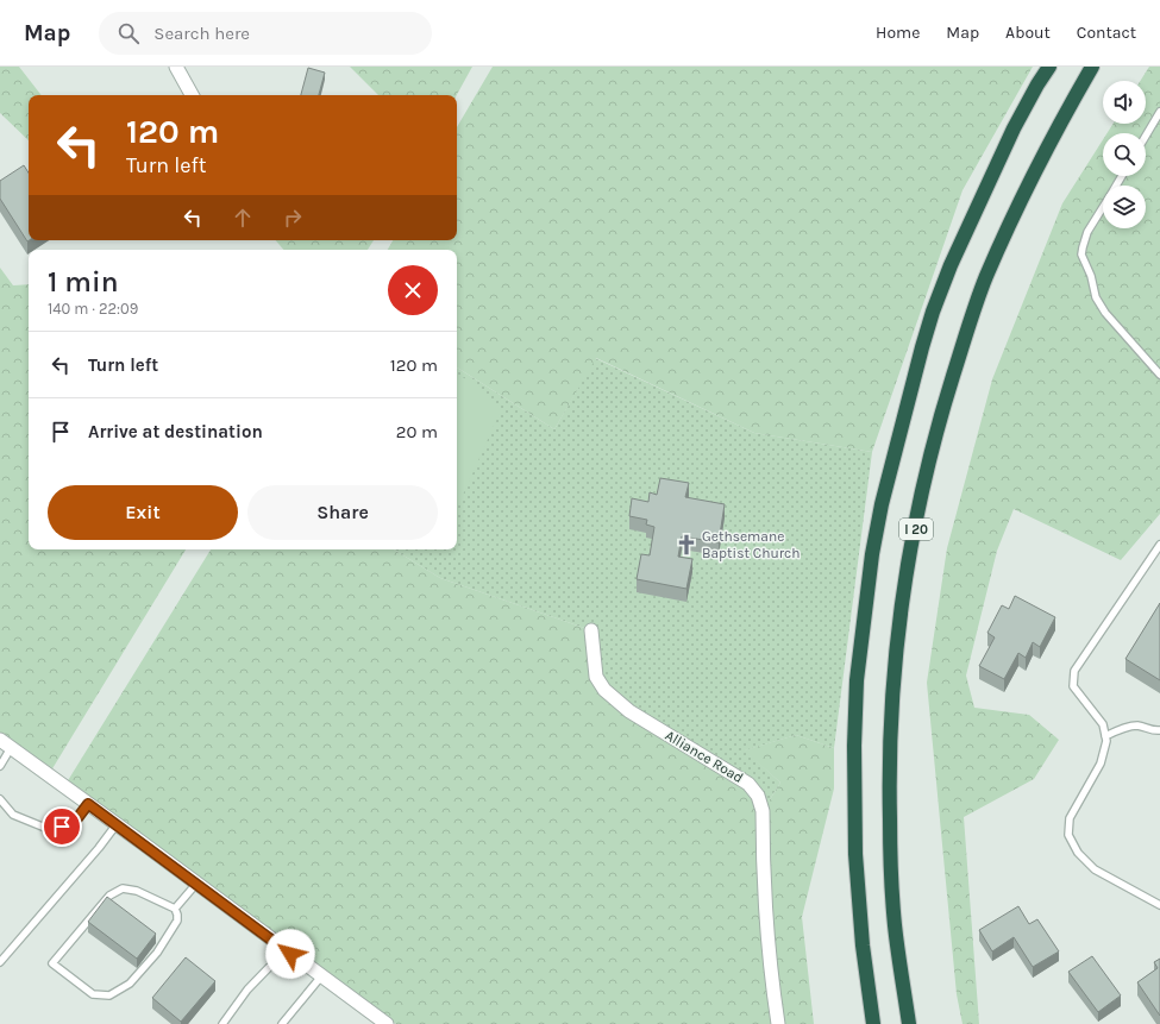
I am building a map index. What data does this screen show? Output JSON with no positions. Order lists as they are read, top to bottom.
{
  "streets": {
    "highway": ["I 20"],
    "street": ["Alliance Road"]
  },
  "places": {
    "church": ["Gethsemane Baptist Church"]
  },
  "page": {
    "header": "Map",
    "search": "Search here",
    "nav": [
      "Home",
      "Map",
      "About",
      "Contact"
    ],
    "turn": ["120 m", "Turn left"],
    "heading": ["1 min", "140 m · 22:09"],
    "list": [
      {
        "name": "Turn left",
        "value": "120 m"
      },
      {
        "name": "Arrive at destination",
        "value": "20 m"
      }
    ],
    "buttons": ["Exit", "Share"]
  }
}
